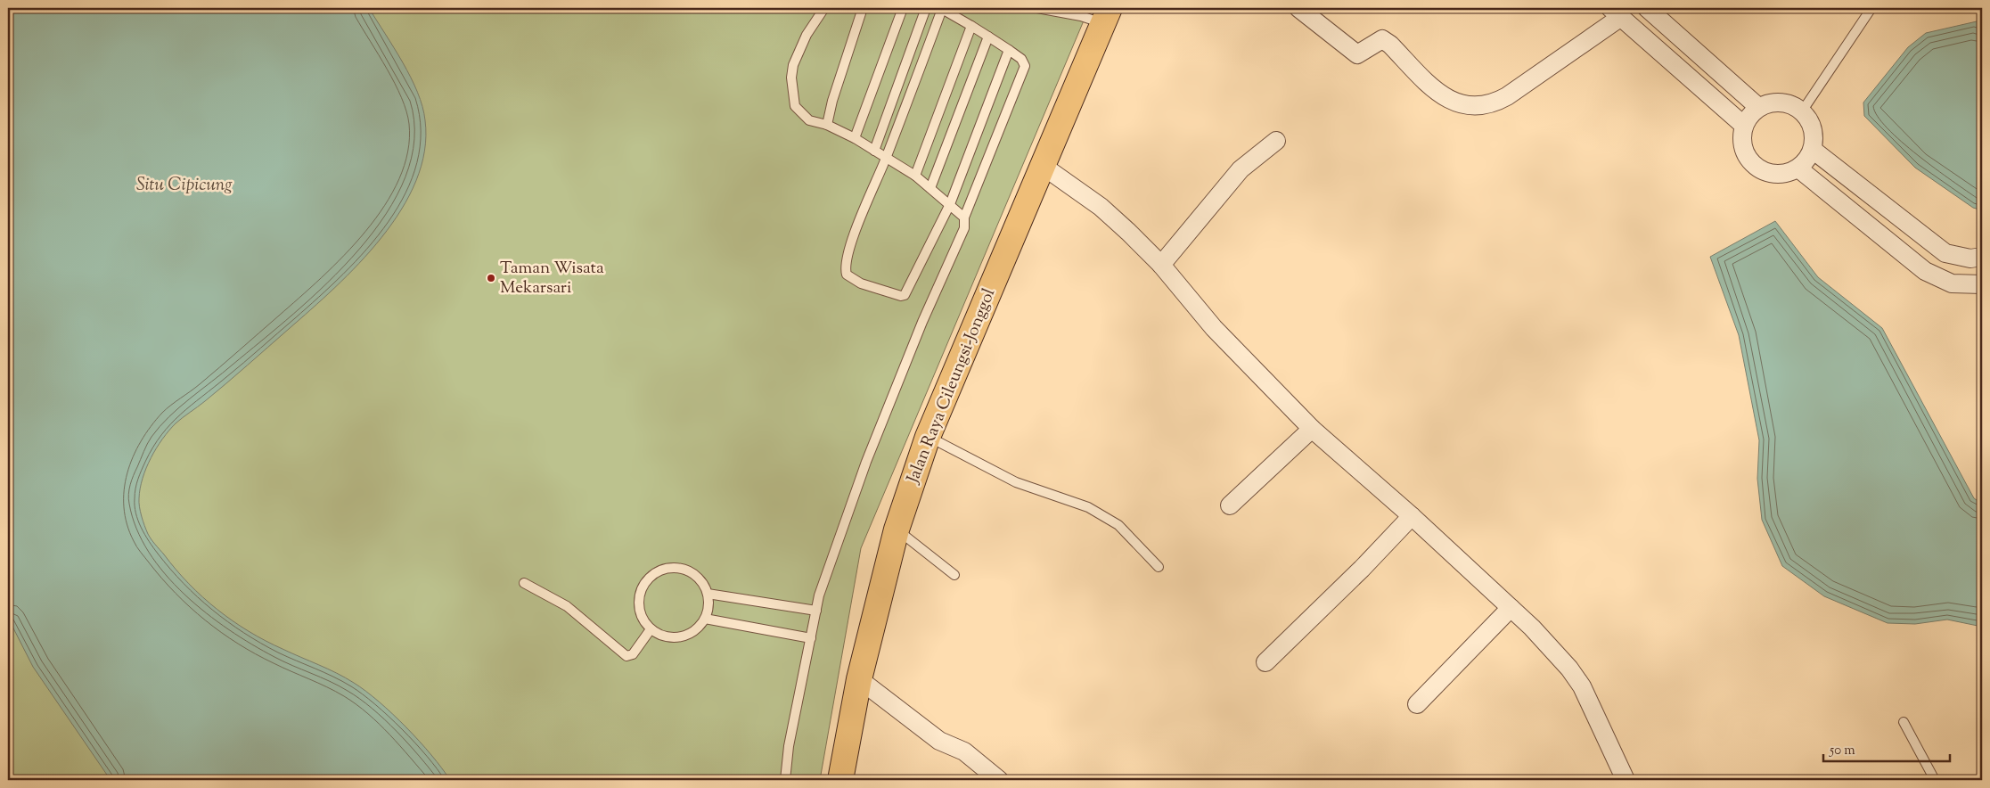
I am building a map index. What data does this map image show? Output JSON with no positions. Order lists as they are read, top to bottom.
{
  "streets": {
    "main road": ["Jalan Raya Cileungsi-Jonggol"]
  },
  "water": ["Situ Cipicung"],
  "places": ["Taman Wisata Mekarsari"],
  "scale_bar": "50 m"
}
